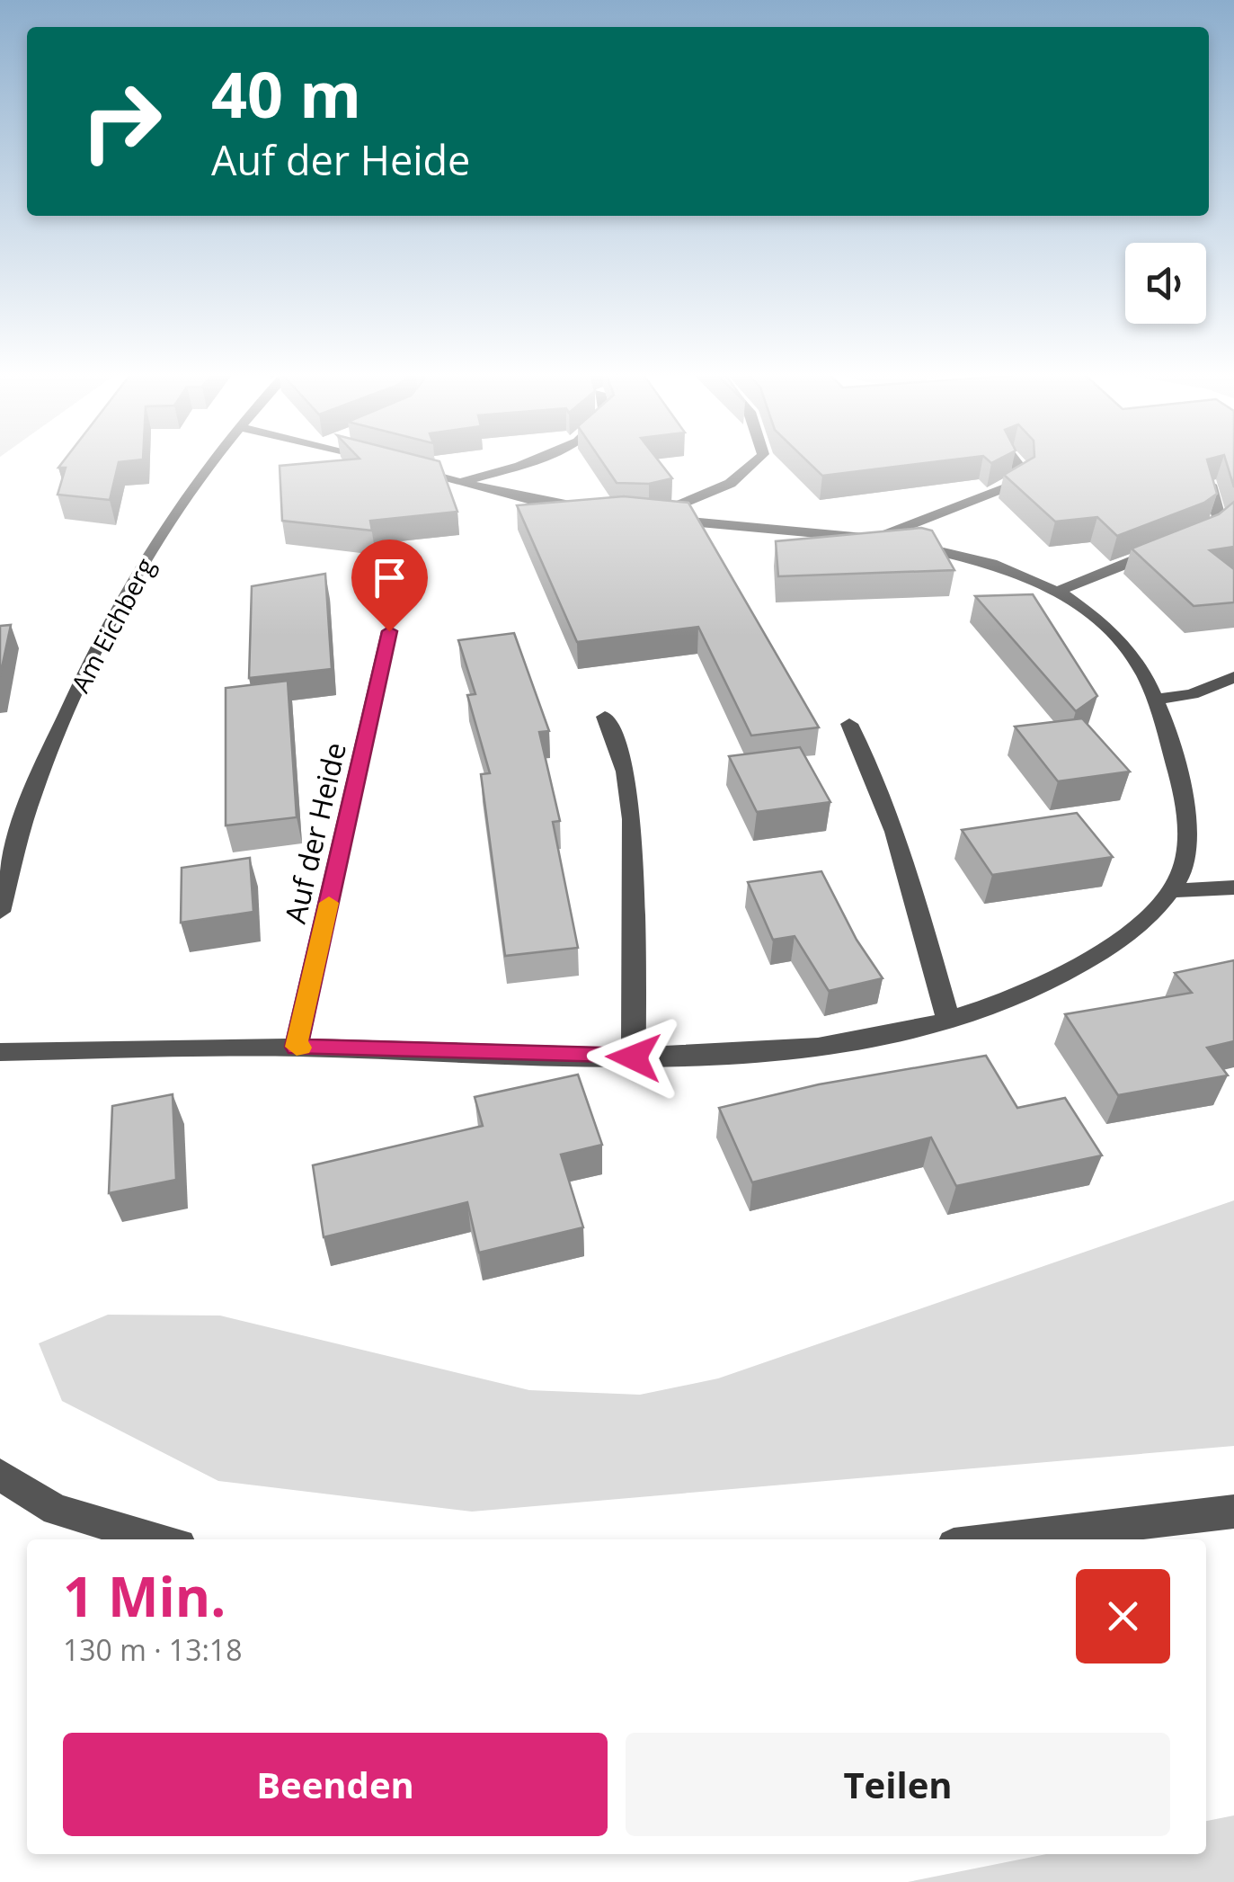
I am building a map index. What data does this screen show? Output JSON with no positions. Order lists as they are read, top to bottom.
{
  "streets": {
    "street": ["Am Eichberg", "Auf der Heide"]
  },
  "page": {
    "turn": ["40 m", "Auf der Heide"],
    "heading": ["1 Min.", "130 m · 13:18"],
    "buttons": ["Beenden", "Teilen"]
  }
}
